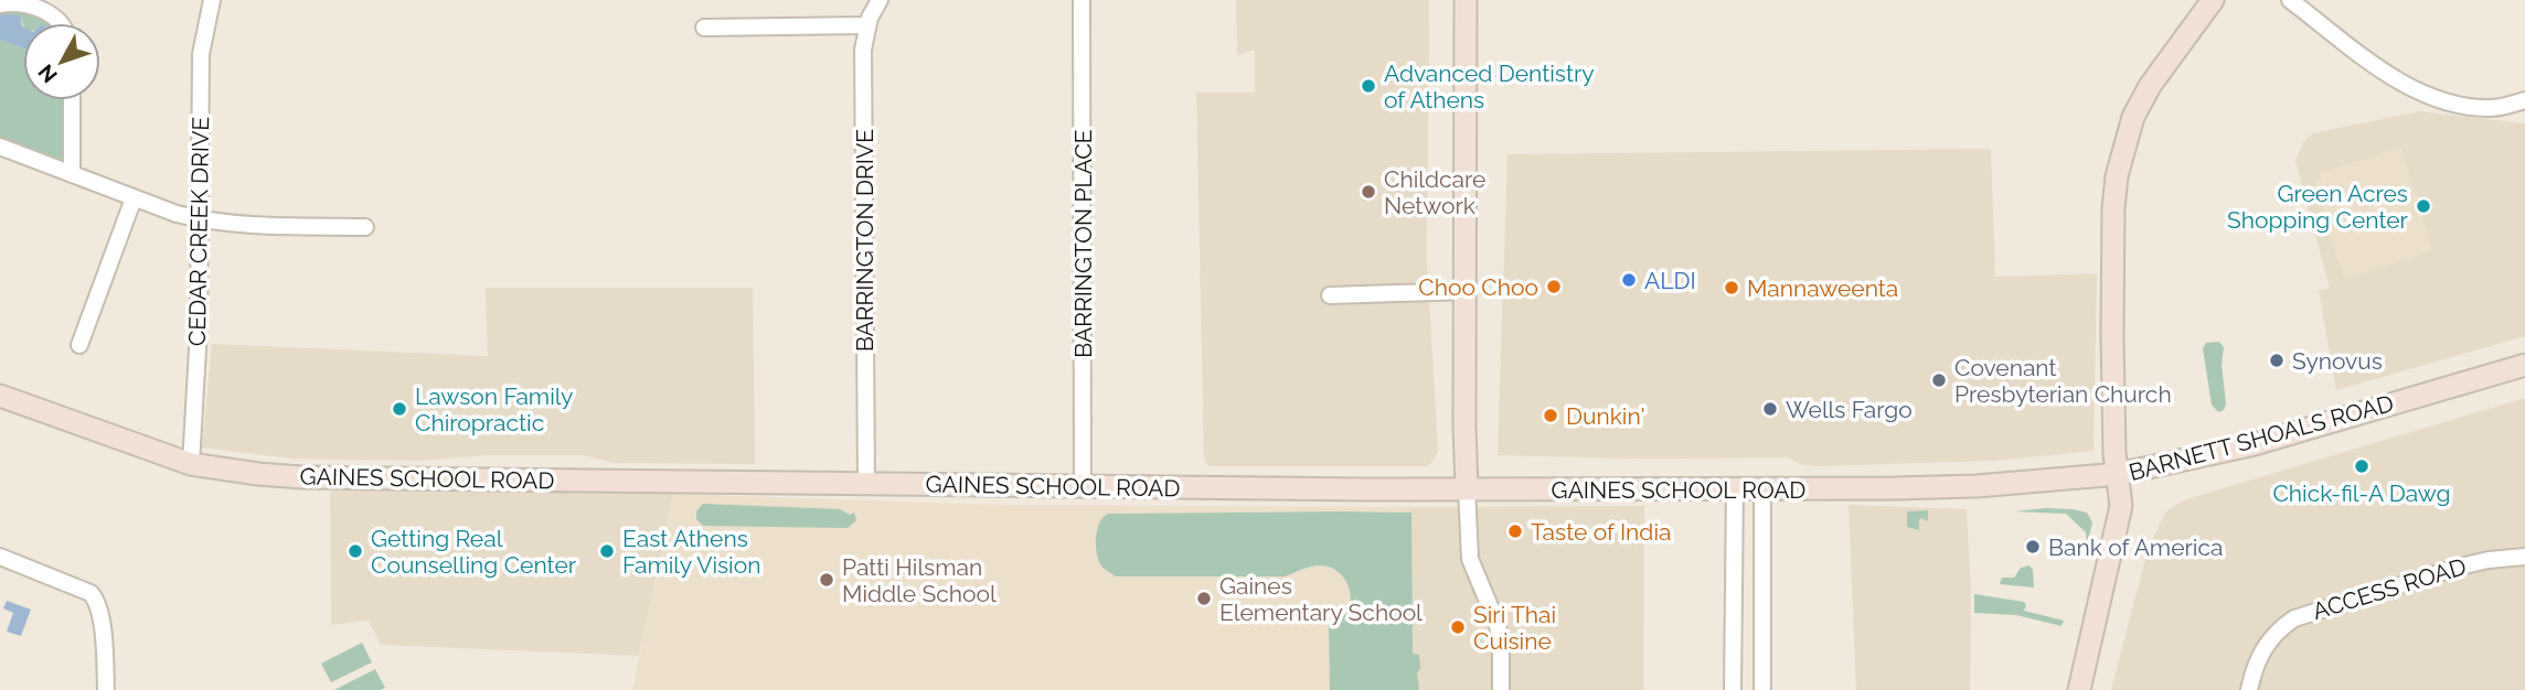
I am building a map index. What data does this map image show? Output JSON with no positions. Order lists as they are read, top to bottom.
{
  "streets": {
    "main road": ["BARNETT SHOALS ROAD", "GAINES SCHOOL ROAD"],
    "street": [
      "CEDAR CREEK DRIVE",
      "BARRINGTON DRIVE",
      "BARRINGTON PLACE",
      "ACCESS ROAD"
    ]
  },
  "crossings": [
    ["CEDAR CREEK DRIVE", "GAINES SCHOOL ROAD"],
    ["BARRINGTON DRIVE", "GAINES SCHOOL ROAD"],
    ["BARRINGTON PLACE", "GAINES SCHOOL ROAD"],
    ["BARNETT SHOALS ROAD", "GAINES SCHOOL ROAD"]
  ],
  "places": [
    "Advanced Dentistry of Athens",
    "Childcare Network",
    "Green Acres Shopping Center",
    "ALDI",
    "Choo Choo",
    "Mannaweenta",
    "Synovus",
    "Covenant Presbyterian Church",
    "Lawson Family Chiropractic",
    "Wells Fargo",
    "Dunkin'",
    "Chick-fil-A Dawg",
    "Taste of India",
    "Bank of America",
    "Getting Real Counselling Center",
    "East Athens Family Vision",
    "Patti Hilsman Middle School",
    "Gaines Elementary School",
    "Siri Thai Cuisine"
  ],
  "north": "bottom left"
}
